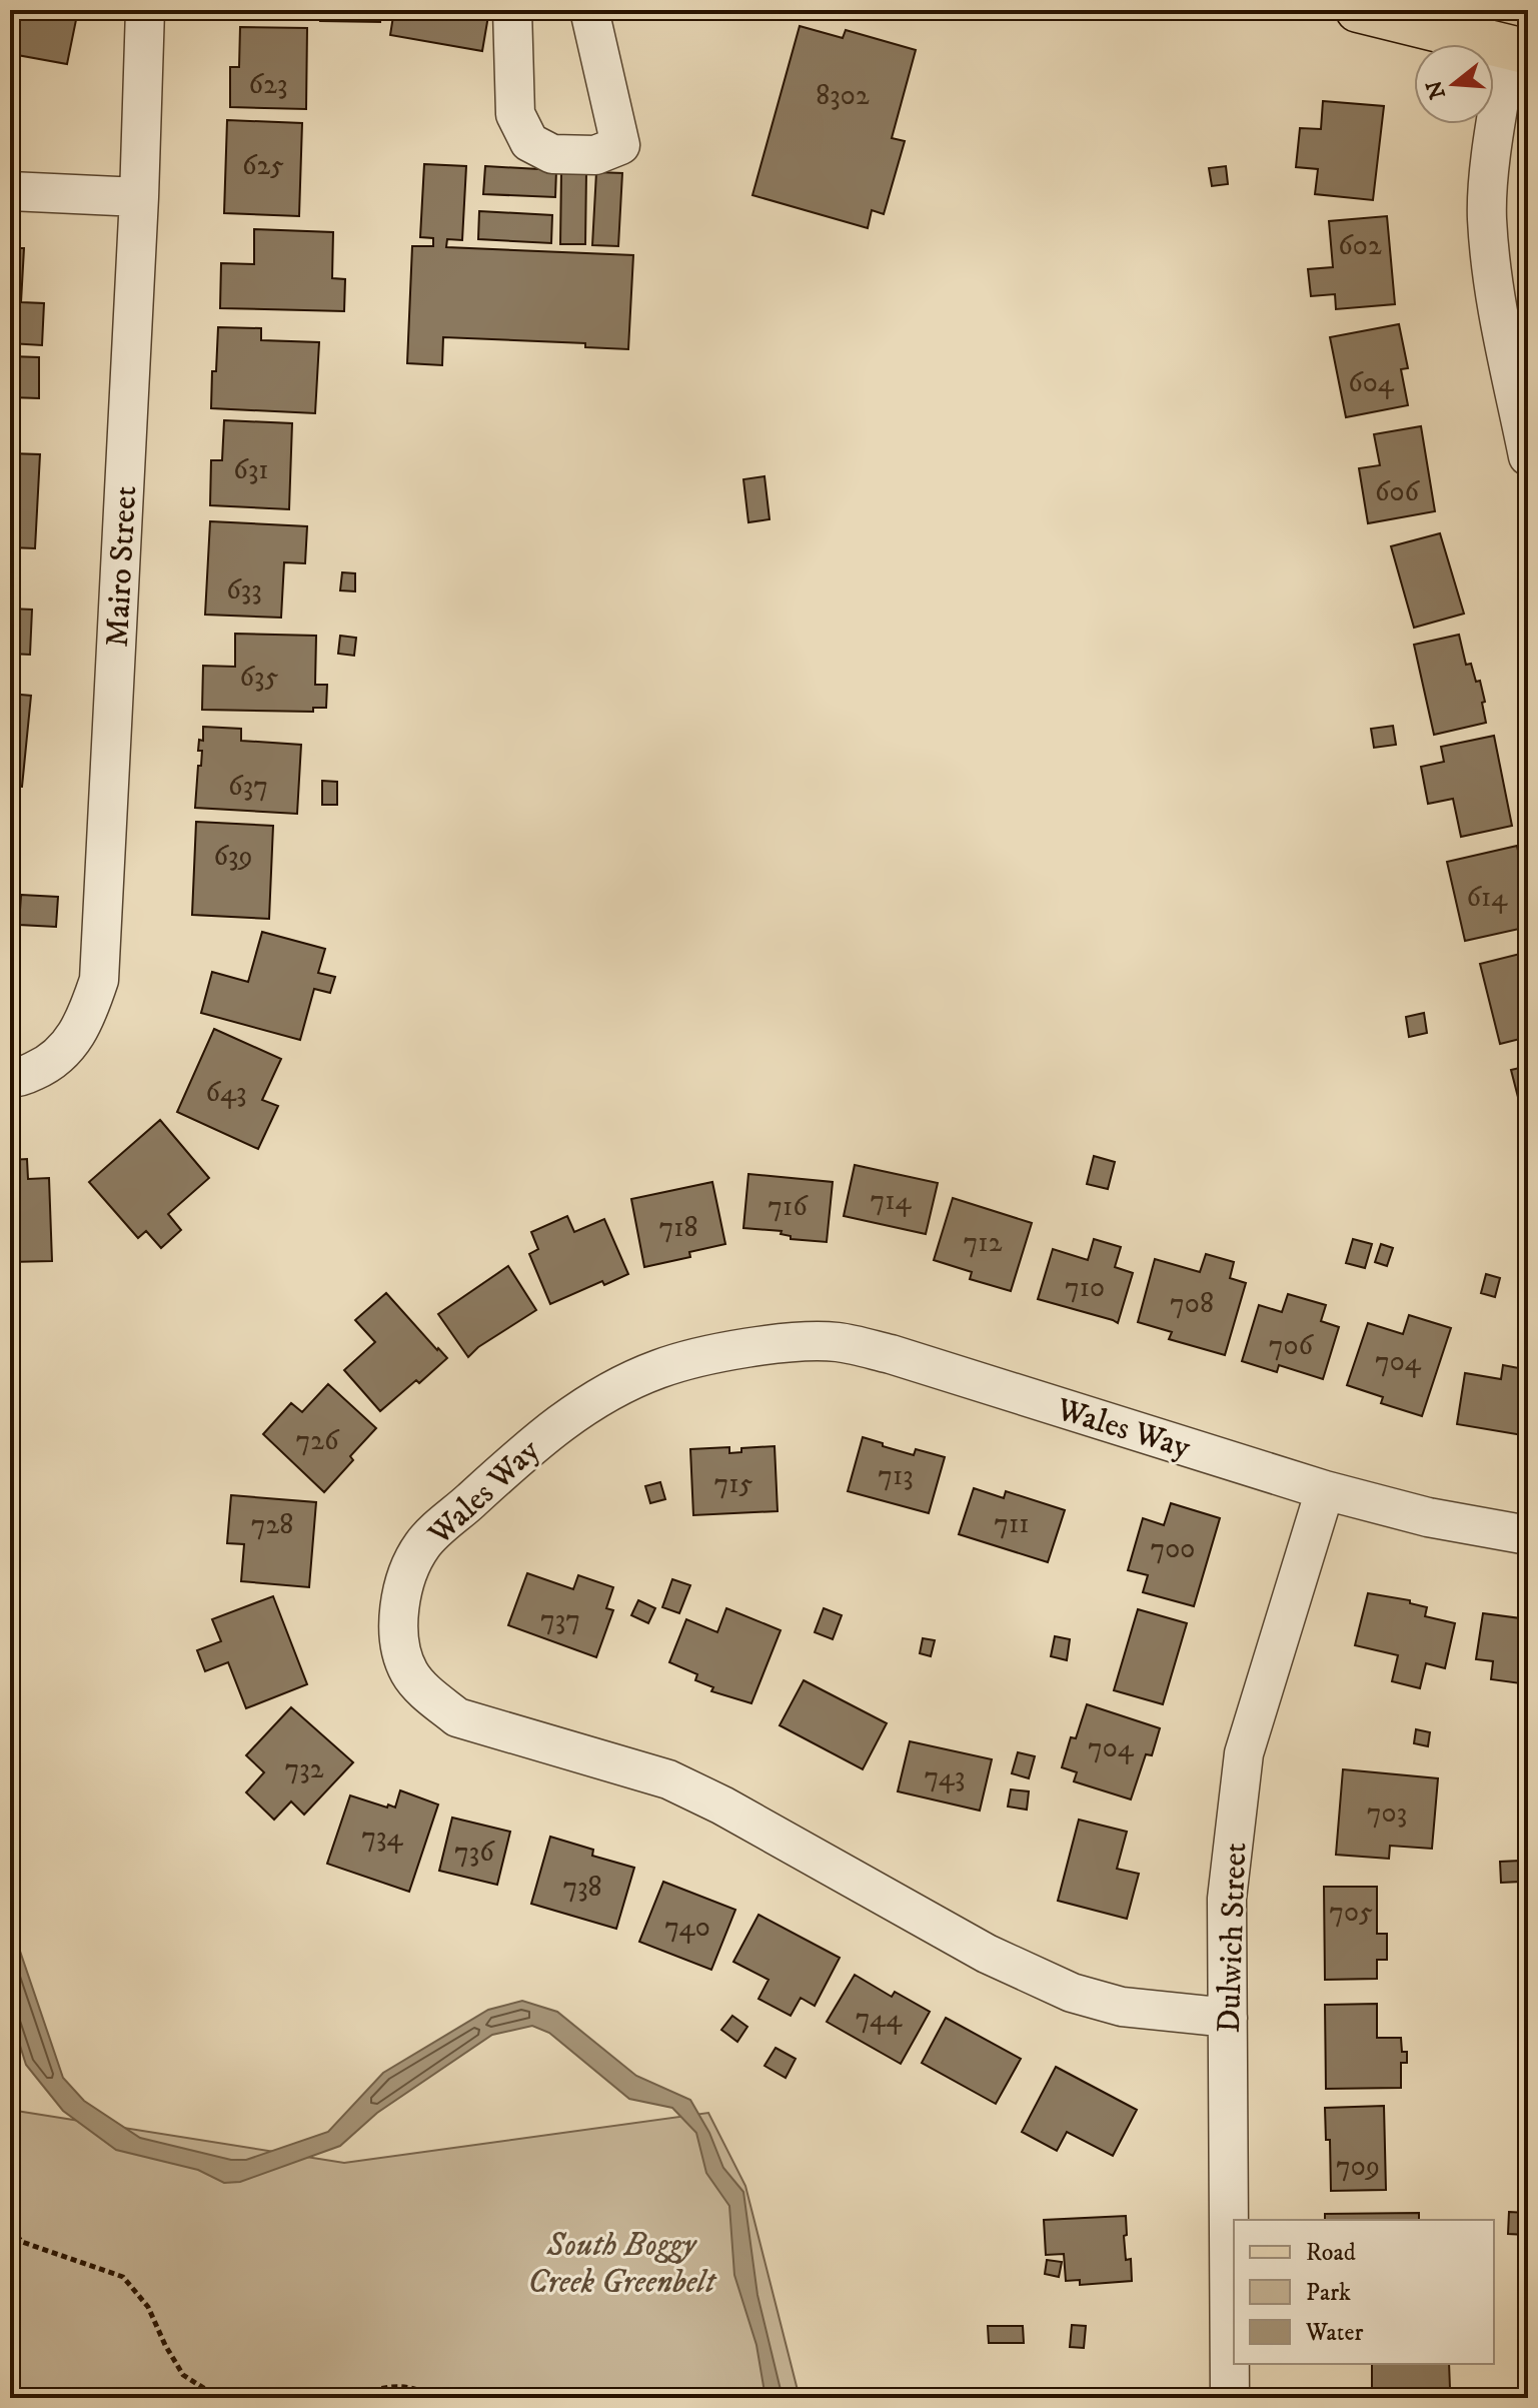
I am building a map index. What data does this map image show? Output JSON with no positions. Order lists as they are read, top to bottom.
{
  "streets": {
    "street": ["Mairo Street", "Wales Way", "Dulwich Street"]
  },
  "crossings": [
    ["Wales Way", "Dulwich Street"]
  ],
  "parks": ["South Boggy Creek Greenbelt"],
  "house_numbers": [
    "623",
    "8302",
    "625",
    "602",
    "604",
    "631",
    "606",
    "633",
    "635",
    "637",
    "639",
    "614",
    "643",
    "714",
    "716",
    "718",
    "712",
    "710",
    "708",
    "706",
    "704",
    "726",
    "713",
    "715",
    "711",
    "728",
    "700",
    "737",
    "704",
    "732",
    "743",
    "703",
    "734",
    "736",
    "738",
    "705",
    "740",
    "744",
    "709"
  ],
  "legend": ["Road", "Park", "Water"],
  "north": "left"
}
